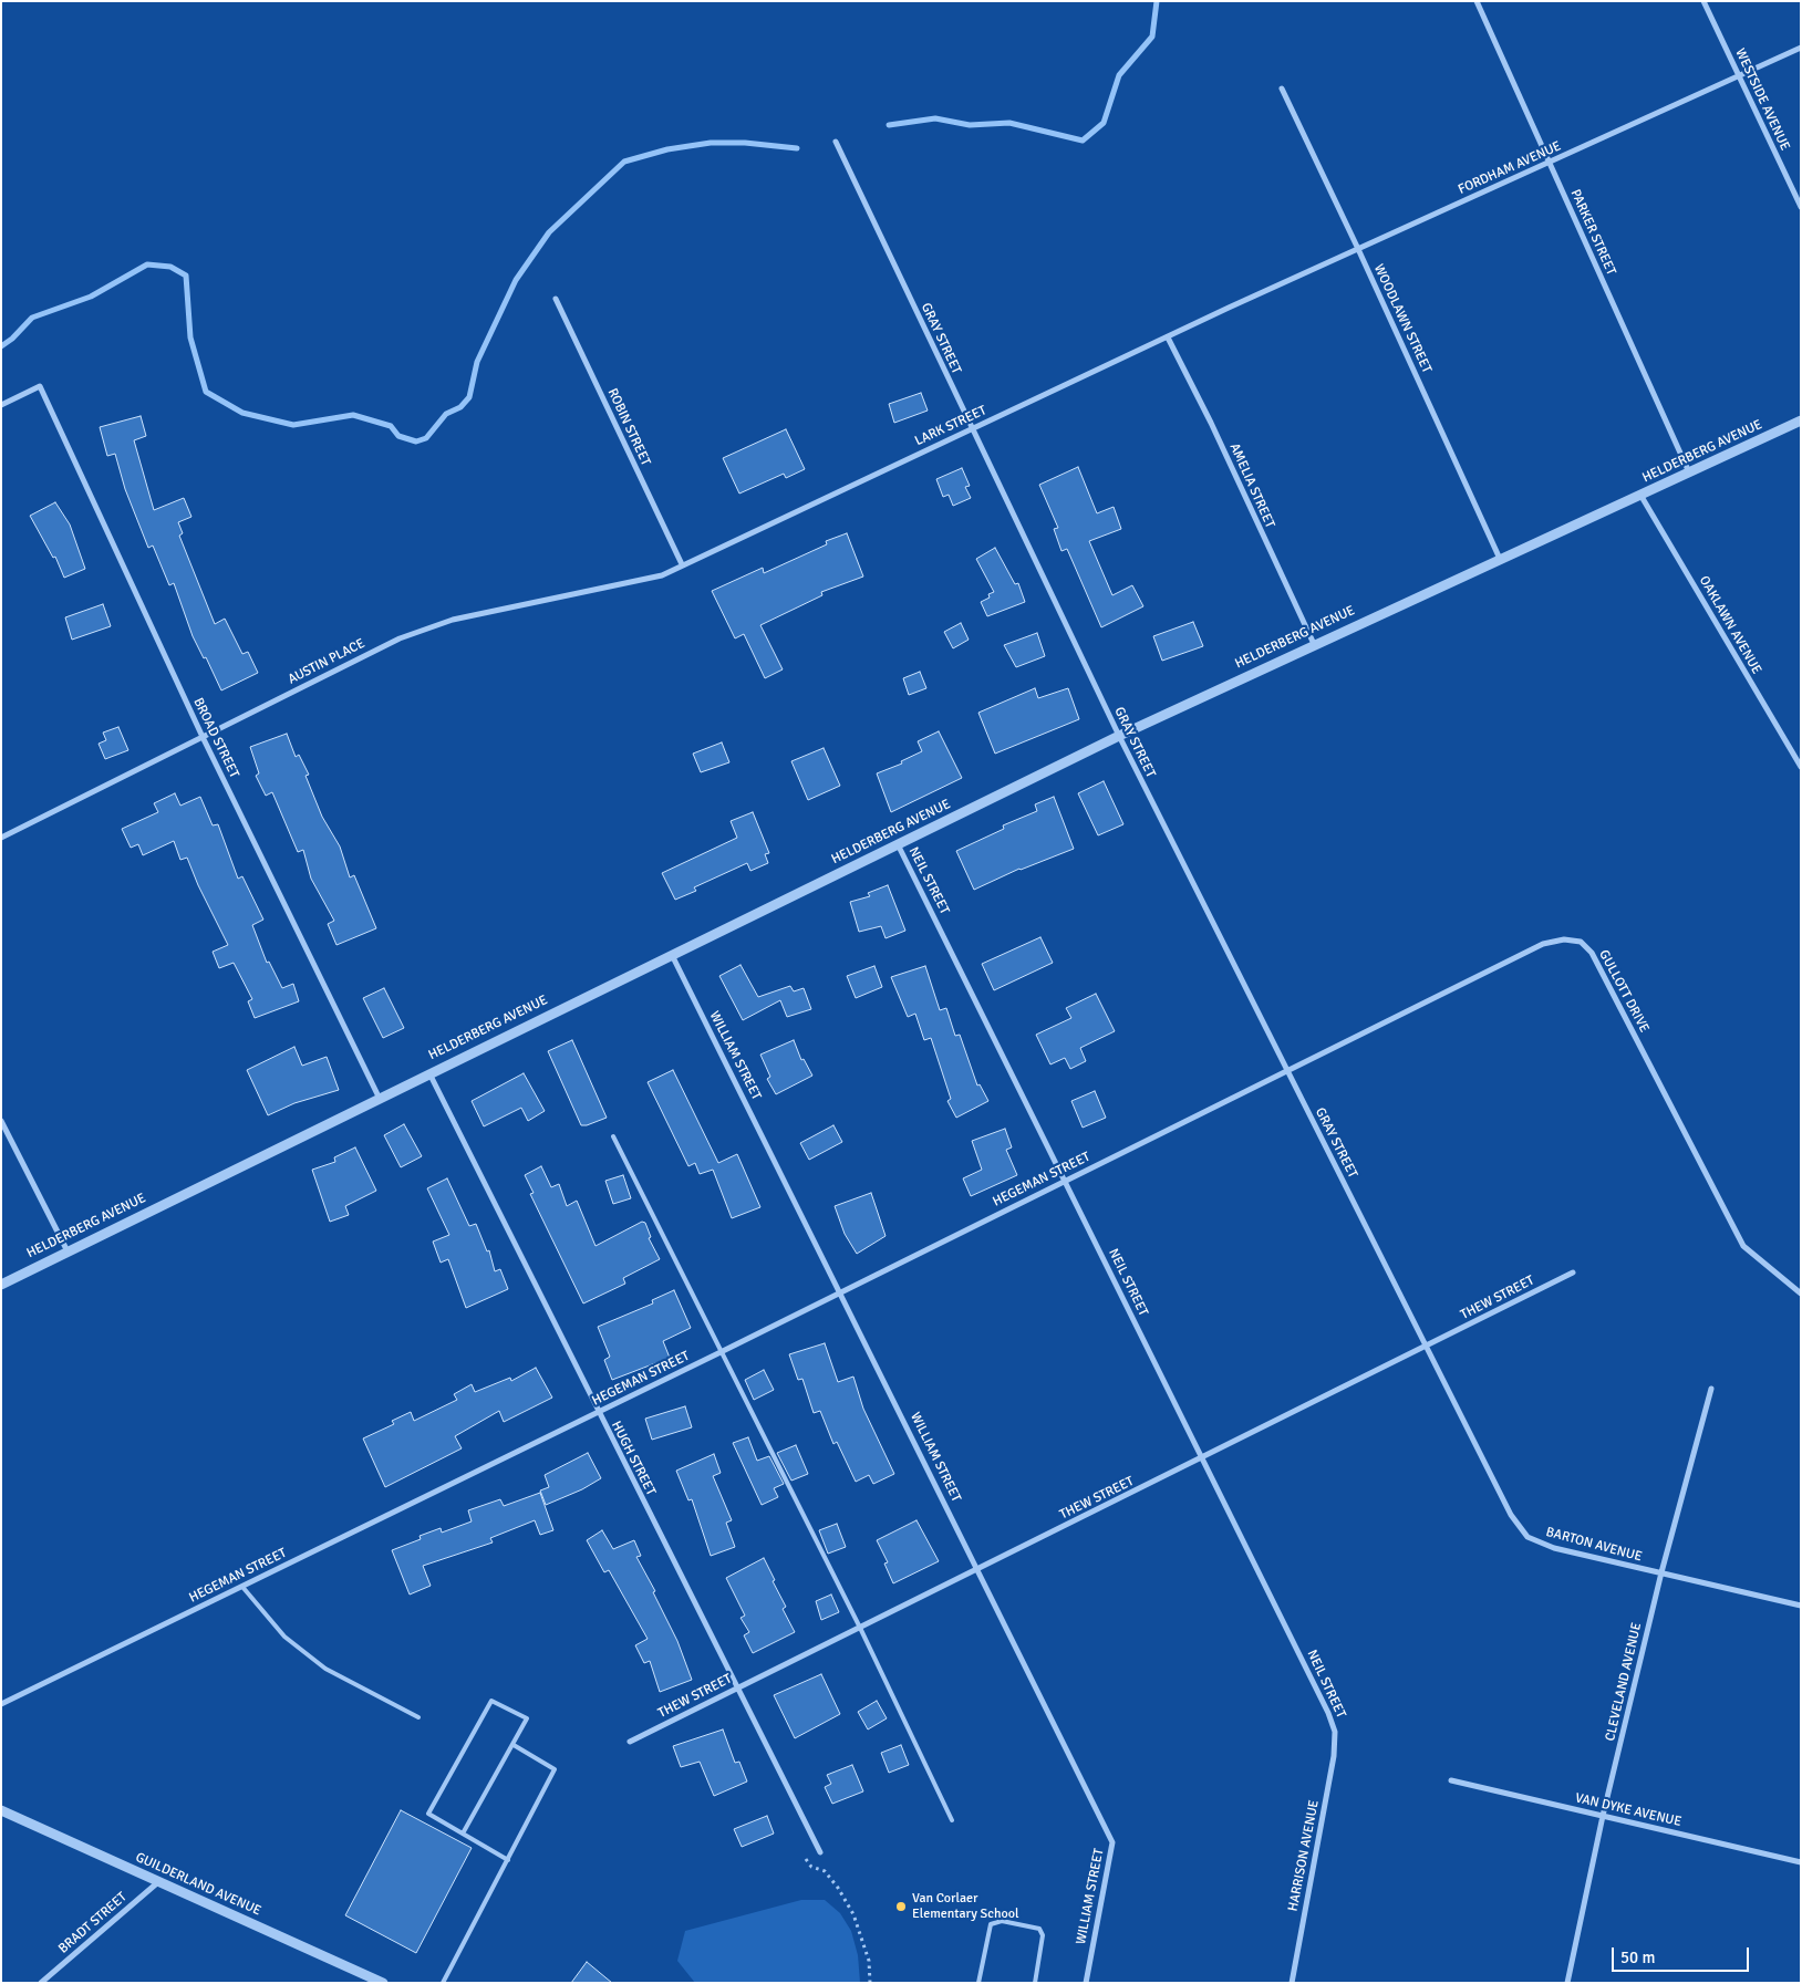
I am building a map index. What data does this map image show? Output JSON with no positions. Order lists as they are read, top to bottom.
{
  "streets": {
    "street": [
      "WESTSIDE AVENUE",
      "FORDHAM AVENUE",
      "PARKER STREET",
      "WOODLAWN STREET",
      "GRAY STREET",
      "LARK STREET",
      "ROBIN STREET",
      "HELDERBERG AVENUE",
      "AMELIA STREET",
      "OAKLAWN AVENUE",
      "AUSTIN PLACE",
      "BROAD STREET",
      "NEIL STREET",
      "GULLOTT DRIVE",
      "WILLIAM STREET",
      "HEGEMAN STREET",
      "THEW STREET",
      "HUGH STREET",
      "BARTON AVENUE",
      "CLEVELAND AVENUE",
      "VAN DYKE AVENUE",
      "HARRISON AVENUE",
      "GUILDERLAND AVENUE",
      "BRADT STREET"
    ]
  },
  "crossings": [
    ["WESTSIDE AVENUE", "FORDHAM AVENUE"],
    ["FORDHAM AVENUE", "PARKER STREET"],
    ["FORDHAM AVENUE", "WOODLAWN STREET"],
    ["FORDHAM AVENUE", "LARK STREET"],
    ["PARKER STREET", "HELDERBERG AVENUE"],
    ["WOODLAWN STREET", "HELDERBERG AVENUE"],
    ["GRAY STREET", "LARK STREET"],
    ["GRAY STREET", "HELDERBERG AVENUE"],
    ["GRAY STREET", "GULLOTT DRIVE"],
    ["GRAY STREET", "HEGEMAN STREET"],
    ["GRAY STREET", "THEW STREET"],
    ["GRAY STREET", "BARTON AVENUE"],
    ["LARK STREET", "ROBIN STREET"],
    ["LARK STREET", "AMELIA STREET"],
    ["LARK STREET", "AUSTIN PLACE"],
    ["ROBIN STREET", "AUSTIN PLACE"],
    ["HELDERBERG AVENUE", "AMELIA STREET"],
    ["HELDERBERG AVENUE", "OAKLAWN AVENUE"],
    ["HELDERBERG AVENUE", "BROAD STREET"],
    ["HELDERBERG AVENUE", "NEIL STREET"],
    ["HELDERBERG AVENUE", "WILLIAM STREET"],
    ["HELDERBERG AVENUE", "HUGH STREET"],
    ["AUSTIN PLACE", "BROAD STREET"],
    ["NEIL STREET", "HEGEMAN STREET"],
    ["NEIL STREET", "THEW STREET"],
    ["NEIL STREET", "HARRISON AVENUE"],
    ["GULLOTT DRIVE", "HEGEMAN STREET"],
    ["WILLIAM STREET", "HEGEMAN STREET"],
    ["WILLIAM STREET", "THEW STREET"],
    ["HEGEMAN STREET", "HUGH STREET"],
    ["THEW STREET", "HUGH STREET"],
    ["THEW STREET", "BARTON AVENUE"],
    ["BARTON AVENUE", "CLEVELAND AVENUE"],
    ["CLEVELAND AVENUE", "VAN DYKE AVENUE"],
    ["GUILDERLAND AVENUE", "BRADT STREET"]
  ],
  "places": ["Van Corlaer Elementary School"],
  "scale_bar": "50 m"
}
